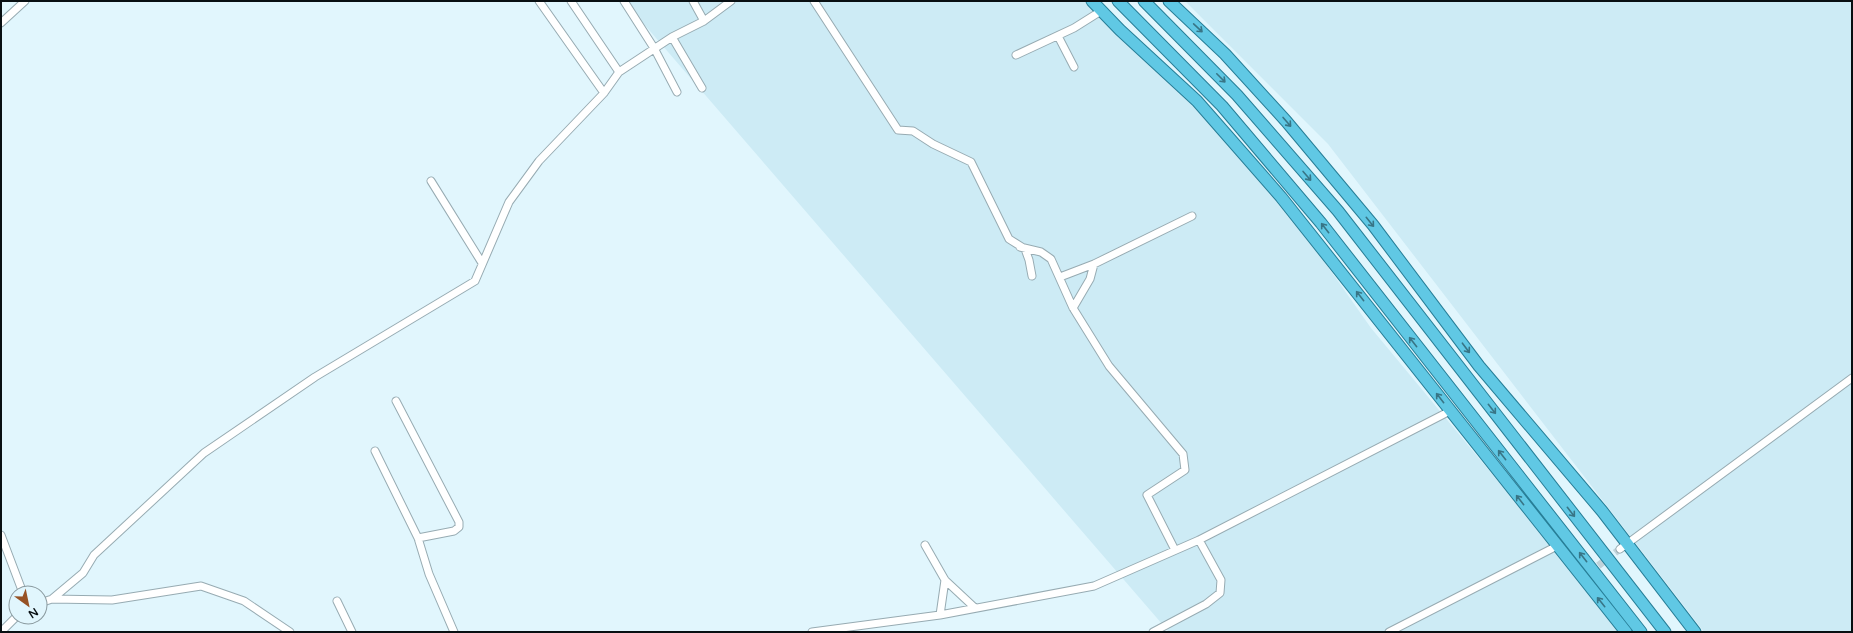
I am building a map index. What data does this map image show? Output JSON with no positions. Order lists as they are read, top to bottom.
{
  "north": "bottom right"
}
